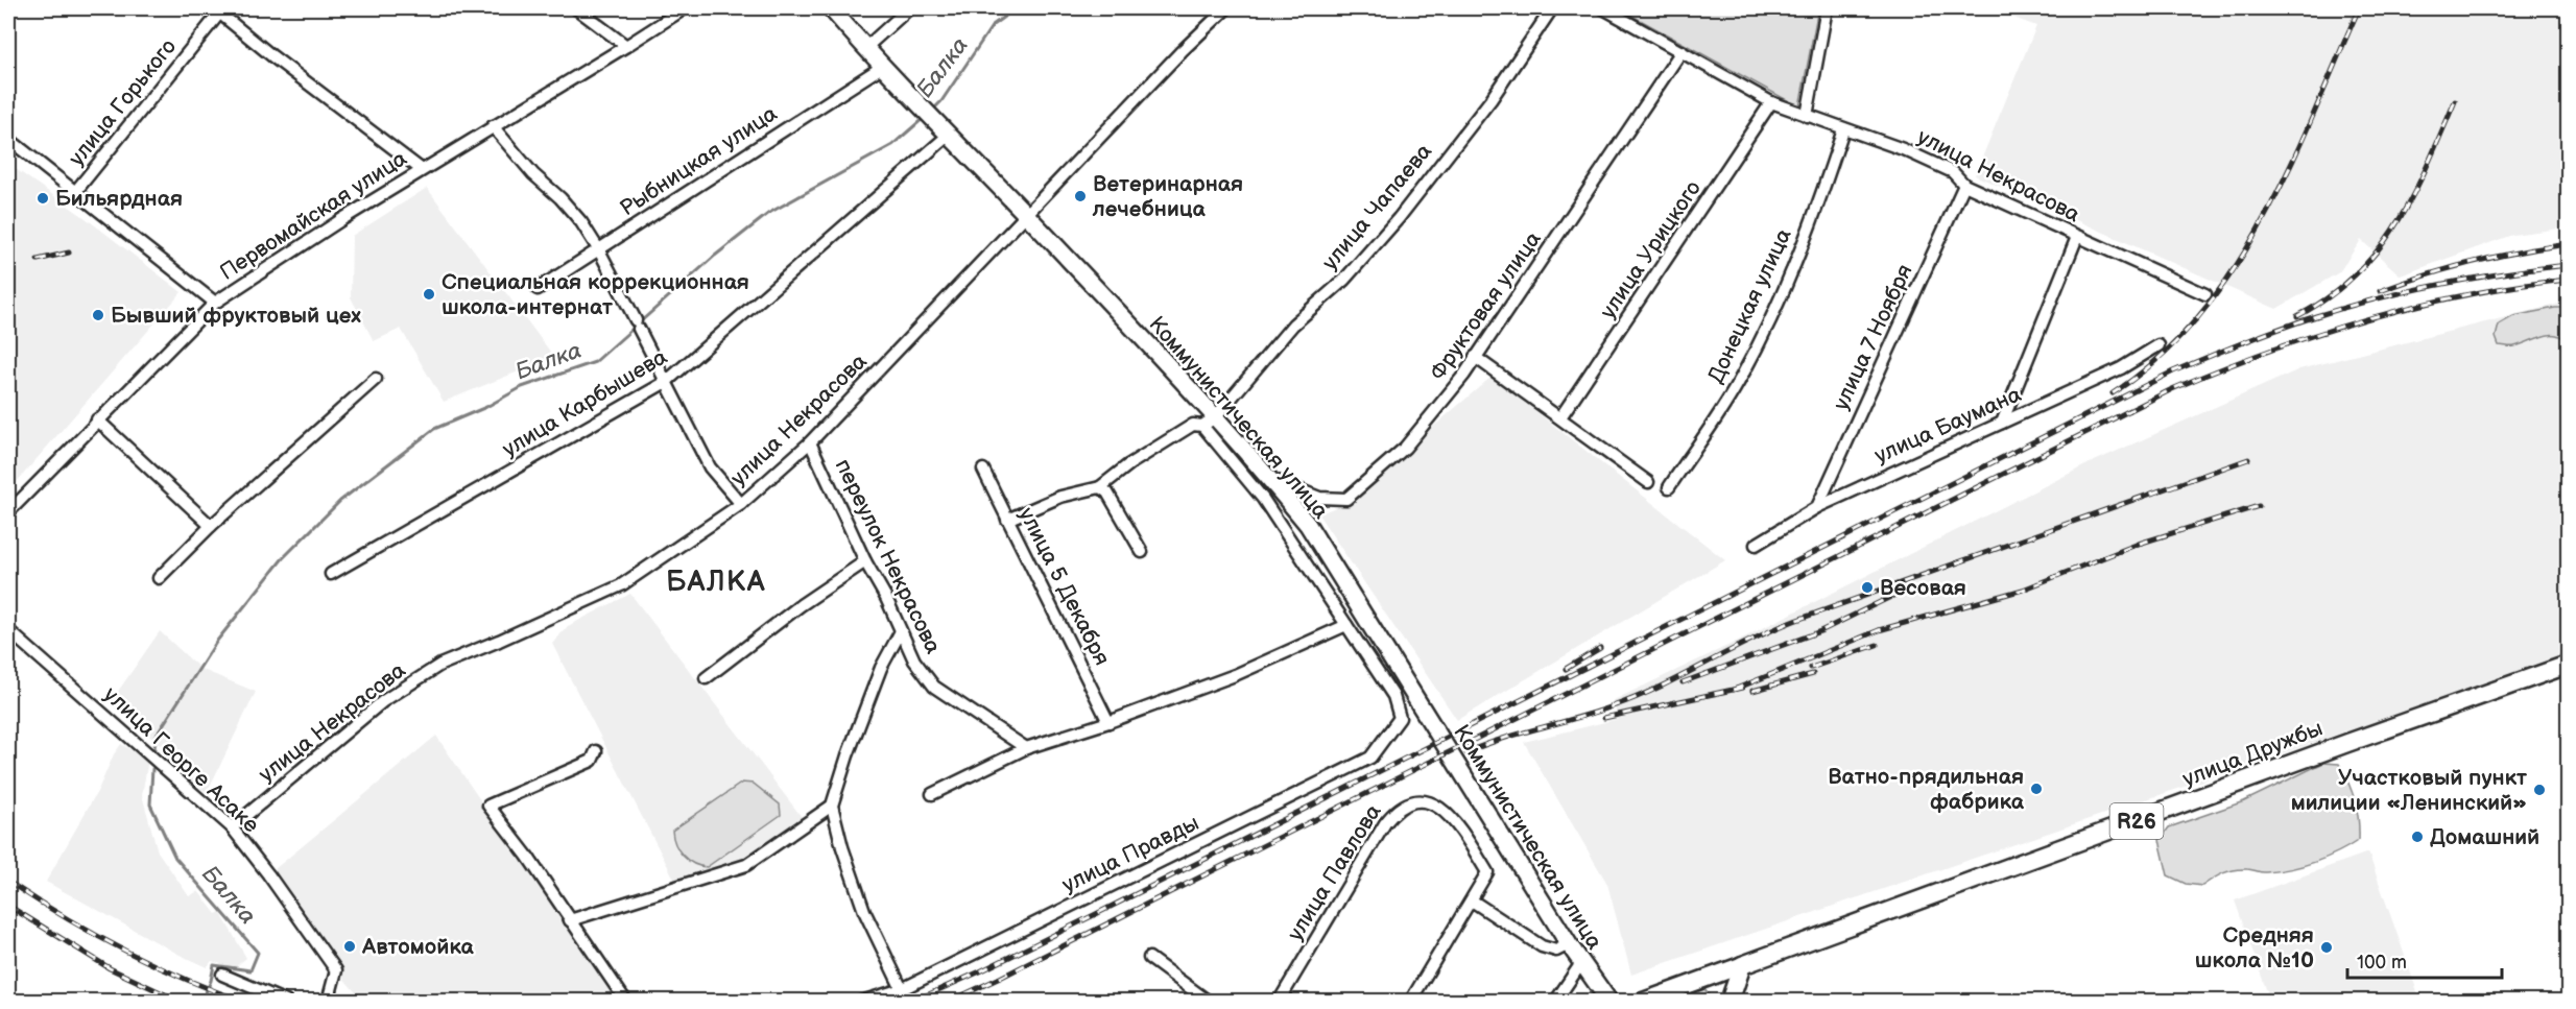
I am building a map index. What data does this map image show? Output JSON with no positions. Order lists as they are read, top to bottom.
{
  "streets": {
    "main road": ["Коммунистическая улица", "улица Дружбы", "R26"],
    "street": [
      "улица Горького",
      "Рыбницкая улица",
      "улица Некрасова",
      "улица Чапаева",
      "Первомайская улица",
      "улица Урицкого",
      "Фруктовая улица",
      "Донецкая улица",
      "улица 7 Ноября",
      "улица Карбышева",
      "улица Баумана",
      "переулок Некрасова",
      "улица 5 Декабря",
      "улица Георге Асаке",
      "улица Правды",
      "улица Павлова"
    ]
  },
  "crossings": [
    ["Рыбницкая улица", "Коммунистическая улица"],
    ["улица Некрасова", "улица Урицкого"],
    ["улица Некрасова", "Фруктовая улица"],
    ["улица Некрасова", "Донецкая улица"],
    ["улица Некрасова", "улица 7 Ноября"],
    ["улица Некрасова", "Коммунистическая улица"],
    ["улица Некрасова", "переулок Некрасова"],
    ["улица Некрасова", "улица Георге Асаке"],
    ["улица Чапаева", "Коммунистическая улица"],
    ["Фруктовая улица", "Коммунистическая улица"],
    ["улица 7 Ноября", "улица Баумана"],
    ["улица Карбышева", "Коммунистическая улица"]
  ],
  "districts": ["БАЛКА"],
  "water": ["Балка"],
  "places": [
    "Ветеринарная лечебница",
    "Бильярдная",
    "Специальная коррекционная школа-интернат",
    "Бывший фруктовый цех",
    "Весовая",
    "Ватно-прядильная фабрика",
    "Участковый пункт милиции «Ленинский»",
    "Домашний",
    "Автомойка",
    "Средняя школа №10"
  ],
  "scale_bar": "100 m"
}
